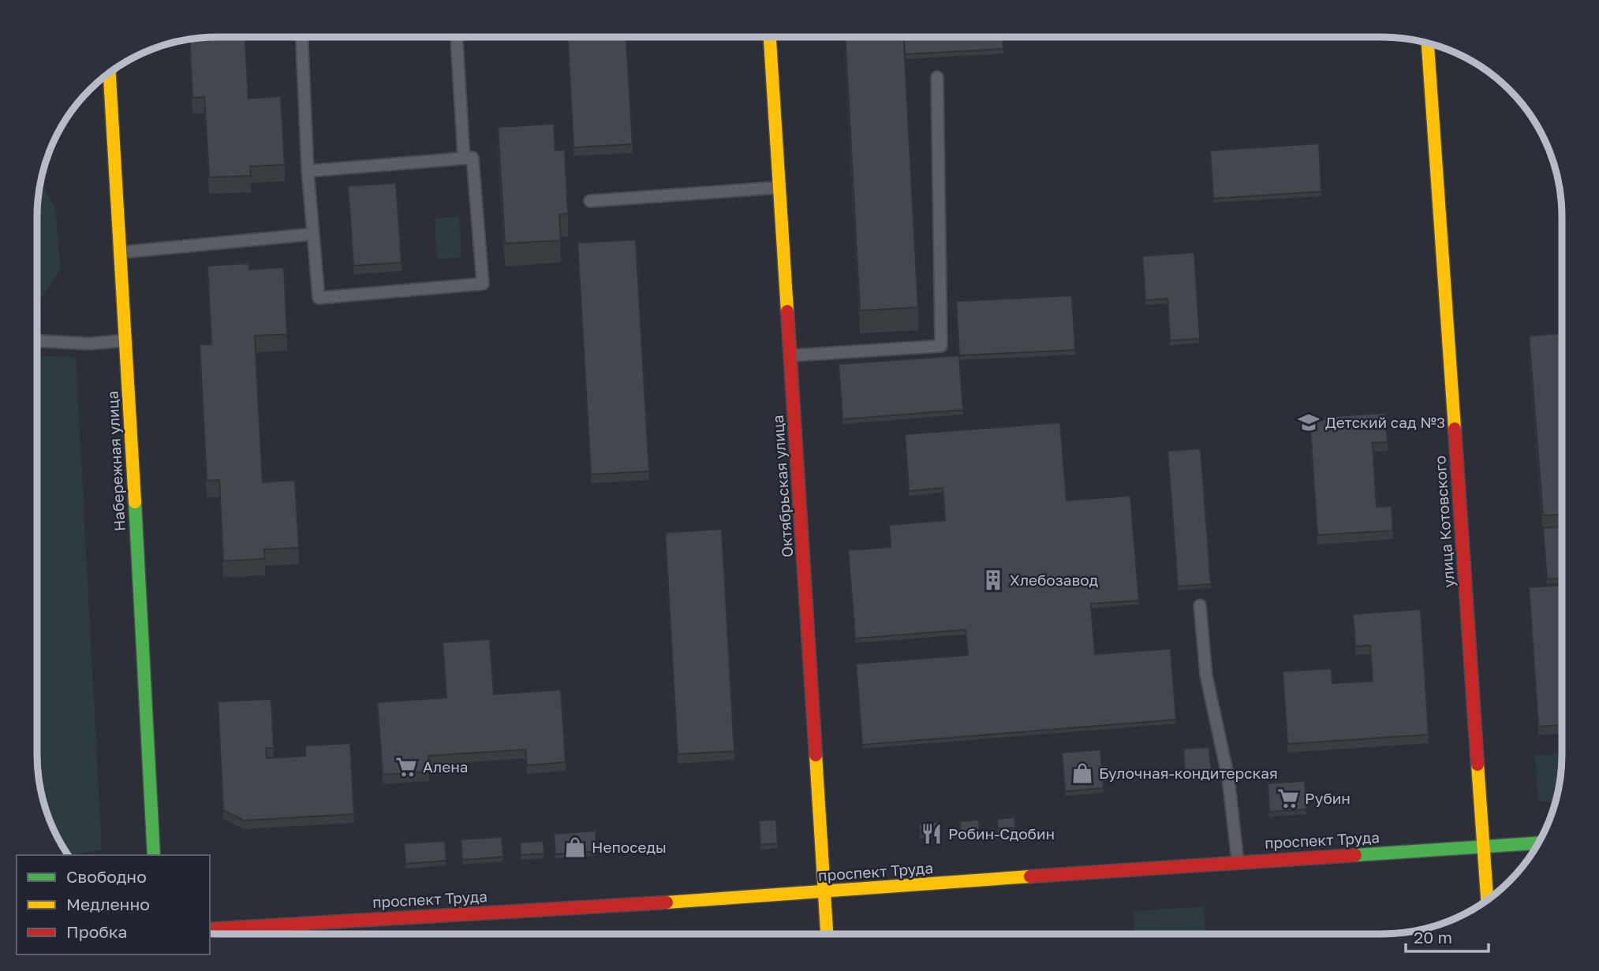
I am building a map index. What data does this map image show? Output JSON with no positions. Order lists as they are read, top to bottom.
{
  "streets": {
    "street": [
      "Набережная улица",
      "Октябрьская улица",
      "улица Котовского",
      "проспект Труда"
    ]
  },
  "crossings": [
    ["Октябрьская улица", "проспект Труда"],
    ["улица Котовского", "проспект Труда"]
  ],
  "places": {
    "school or university": ["Детский сад №3"],
    "building": ["Хлебозавод"],
    "supermarket": ["Алена", "Рубин"],
    "shop": ["Булочная-кондитерская", "Непоседы"],
    "restaurant": ["Робин-Сдобин"]
  },
  "legend": ["Свободно", "Медленно", "Пробка"],
  "scale_bar": "20 m"
}
